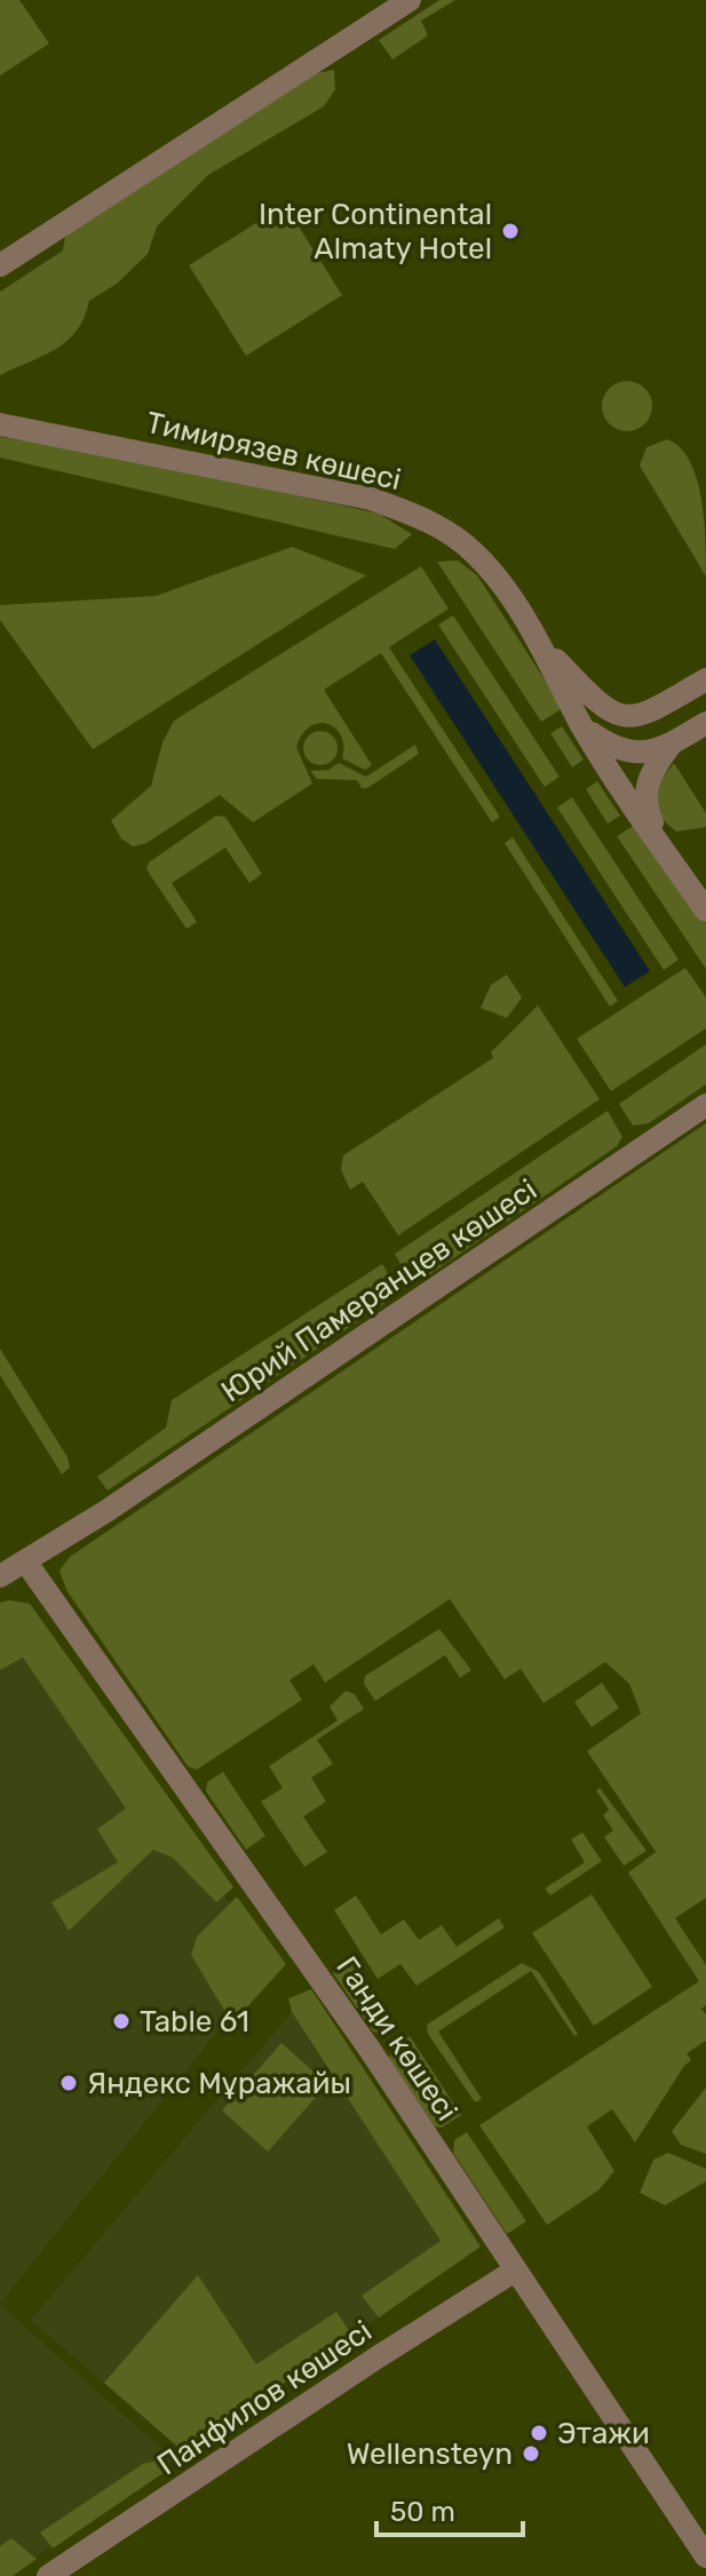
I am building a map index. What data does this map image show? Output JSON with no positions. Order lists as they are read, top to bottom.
{
  "streets": {
    "street": [
      "Тимирязев көшесі",
      "Юрий Памеранцев көшесі",
      "Ганди көшесі",
      "Панфилов көшесі"
    ]
  },
  "crossings": [
    ["Юрий Памеранцев көшесі", "Ганди көшесі"],
    ["Ганди көшесі", "Панфилов көшесі"]
  ],
  "places": [
    "Inter Continental Almaty Hotel",
    "Table 61",
    "Яндекс Мұражайы",
    "Этажи",
    "Wellensteyn"
  ],
  "scale_bar": "50 m"
}
